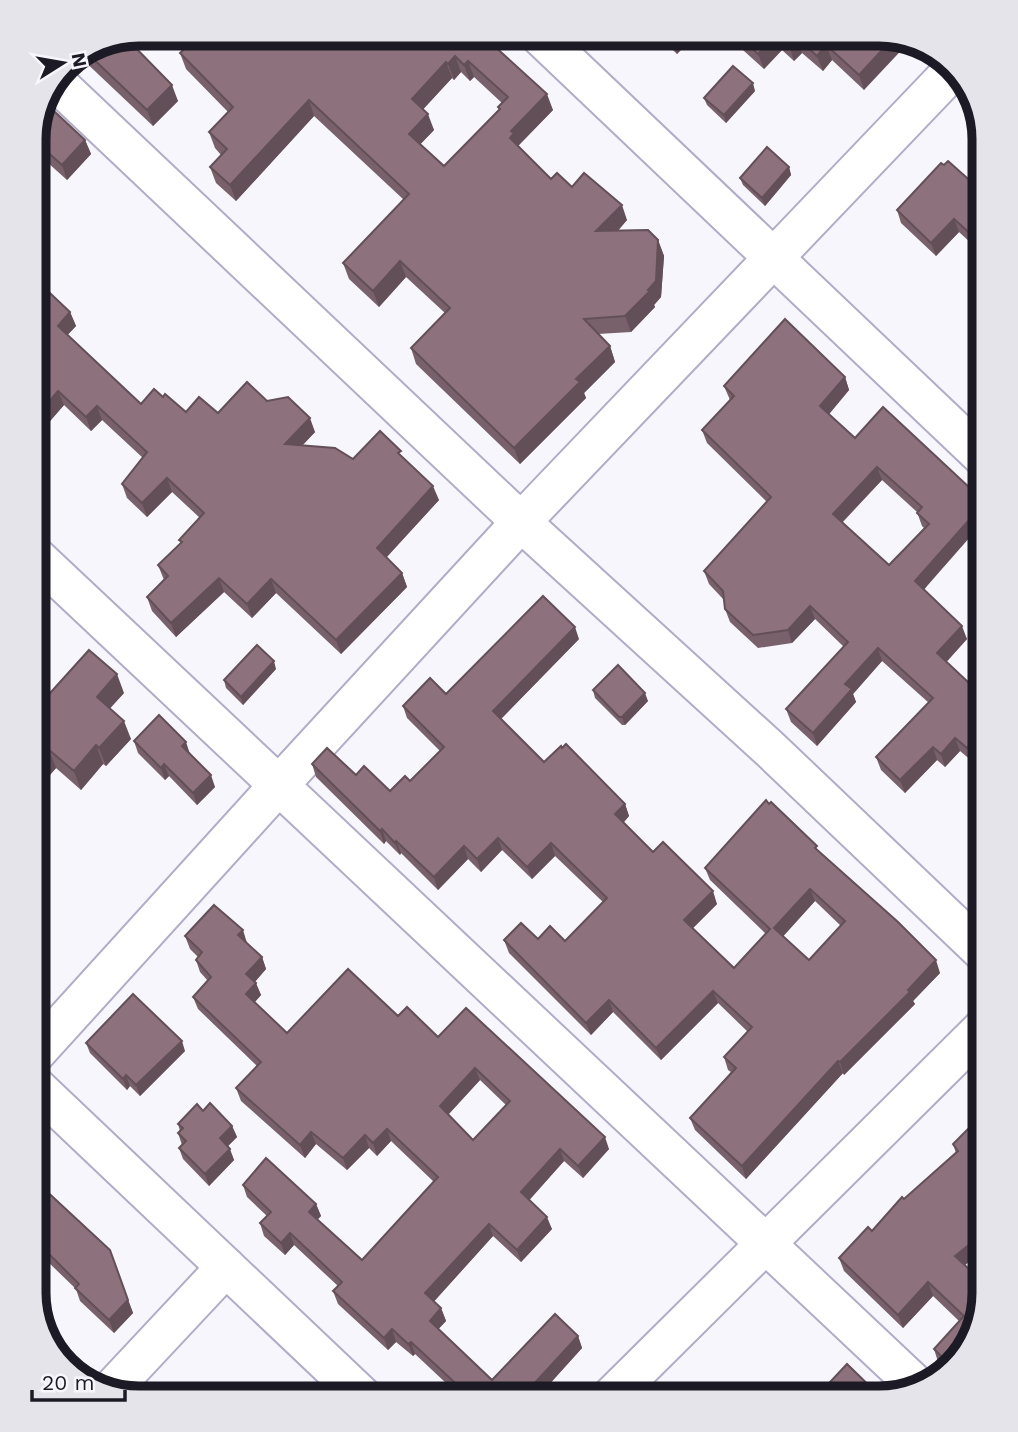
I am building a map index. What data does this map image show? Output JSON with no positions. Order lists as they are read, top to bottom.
{
  "scale_bar": "20 m",
  "north": "right"
}
